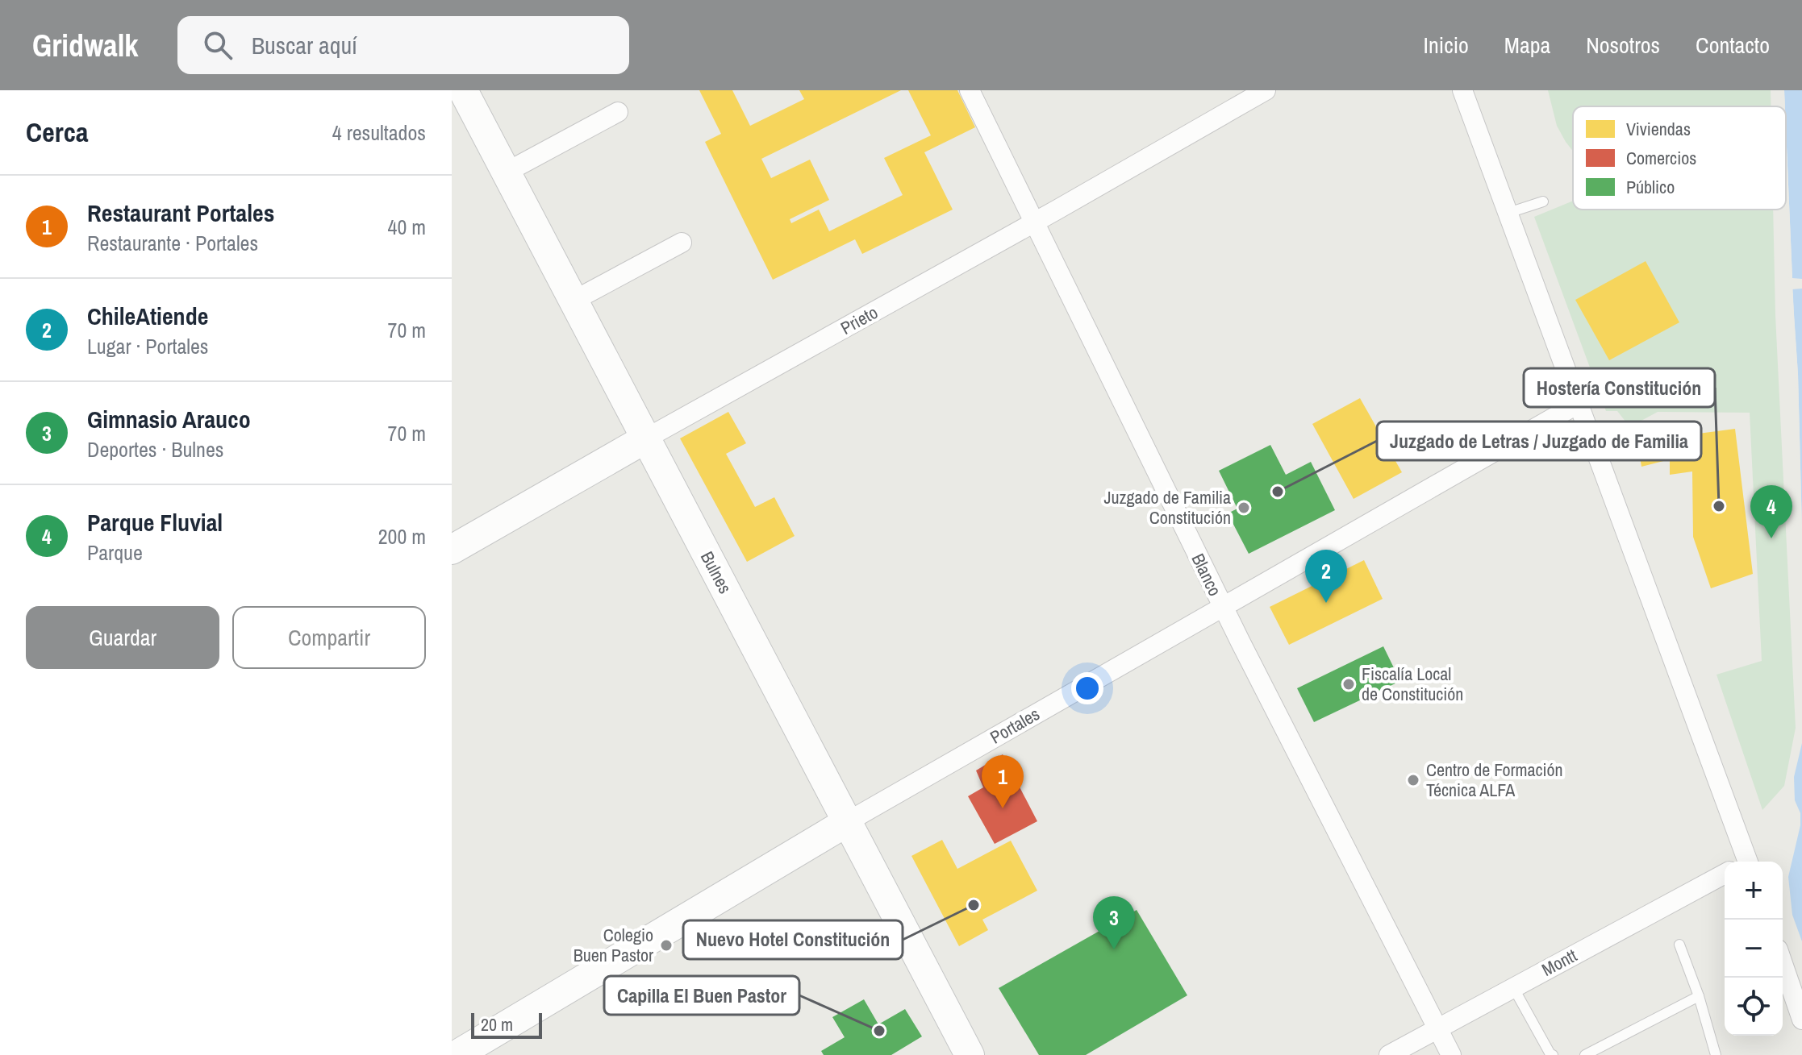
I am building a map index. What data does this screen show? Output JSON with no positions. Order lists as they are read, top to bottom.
{
  "streets": {
    "street": [
      "Prieto",
      "Bulnes",
      "Blanco",
      "Portales",
      "Montt"
    ]
  },
  "crossings": [
    ["Prieto", "Bulnes"],
    ["Prieto", "Blanco"],
    ["Bulnes", "Portales"],
    ["Blanco", "Portales"],
    ["Blanco", "Montt"]
  ],
  "places": [
    "Juzgado de Letras / Juzgado de Familia",
    "Hostería Constitución",
    "Juzgado de Familia Constitución",
    "Fiscalía Local de Constitución",
    "Centro de Formación Técnica ALFA",
    "Nuevo Hotel Constitución",
    "Colegio Buen Pastor",
    "Capilla El Buen Pastor"
  ],
  "legend": ["Viviendas", "Comercios", "Público"],
  "scale_bar": "20 m",
  "page": {
    "header": "Gridwalk",
    "search": "Buscar aquí",
    "nav": [
      "Inicio",
      "Mapa",
      "Nosotros",
      "Contacto"
    ],
    "heading": ["Cerca", "4 resultados"],
    "list": [
      {
        "mark": "1",
        "name": "Restaurant Portales",
        "note": "Restaurante · Portales",
        "value": "40 m"
      },
      {
        "mark": "2",
        "name": "ChileAtiende",
        "note": "Lugar · Portales",
        "value": "70 m"
      },
      {
        "mark": "3",
        "name": "Gimnasio Arauco",
        "note": "Deportes · Bulnes",
        "value": "70 m"
      },
      {
        "mark": "4",
        "name": "Parque Fluvial",
        "note": "Parque",
        "value": "200 m"
      }
    ],
    "pins": [
      "4",
      "2",
      "1",
      "3"
    ],
    "buttons": ["Guardar", "Compartir"],
    "map_buttons": ["+", "−"],
    "scale": "20 m"
  }
}
